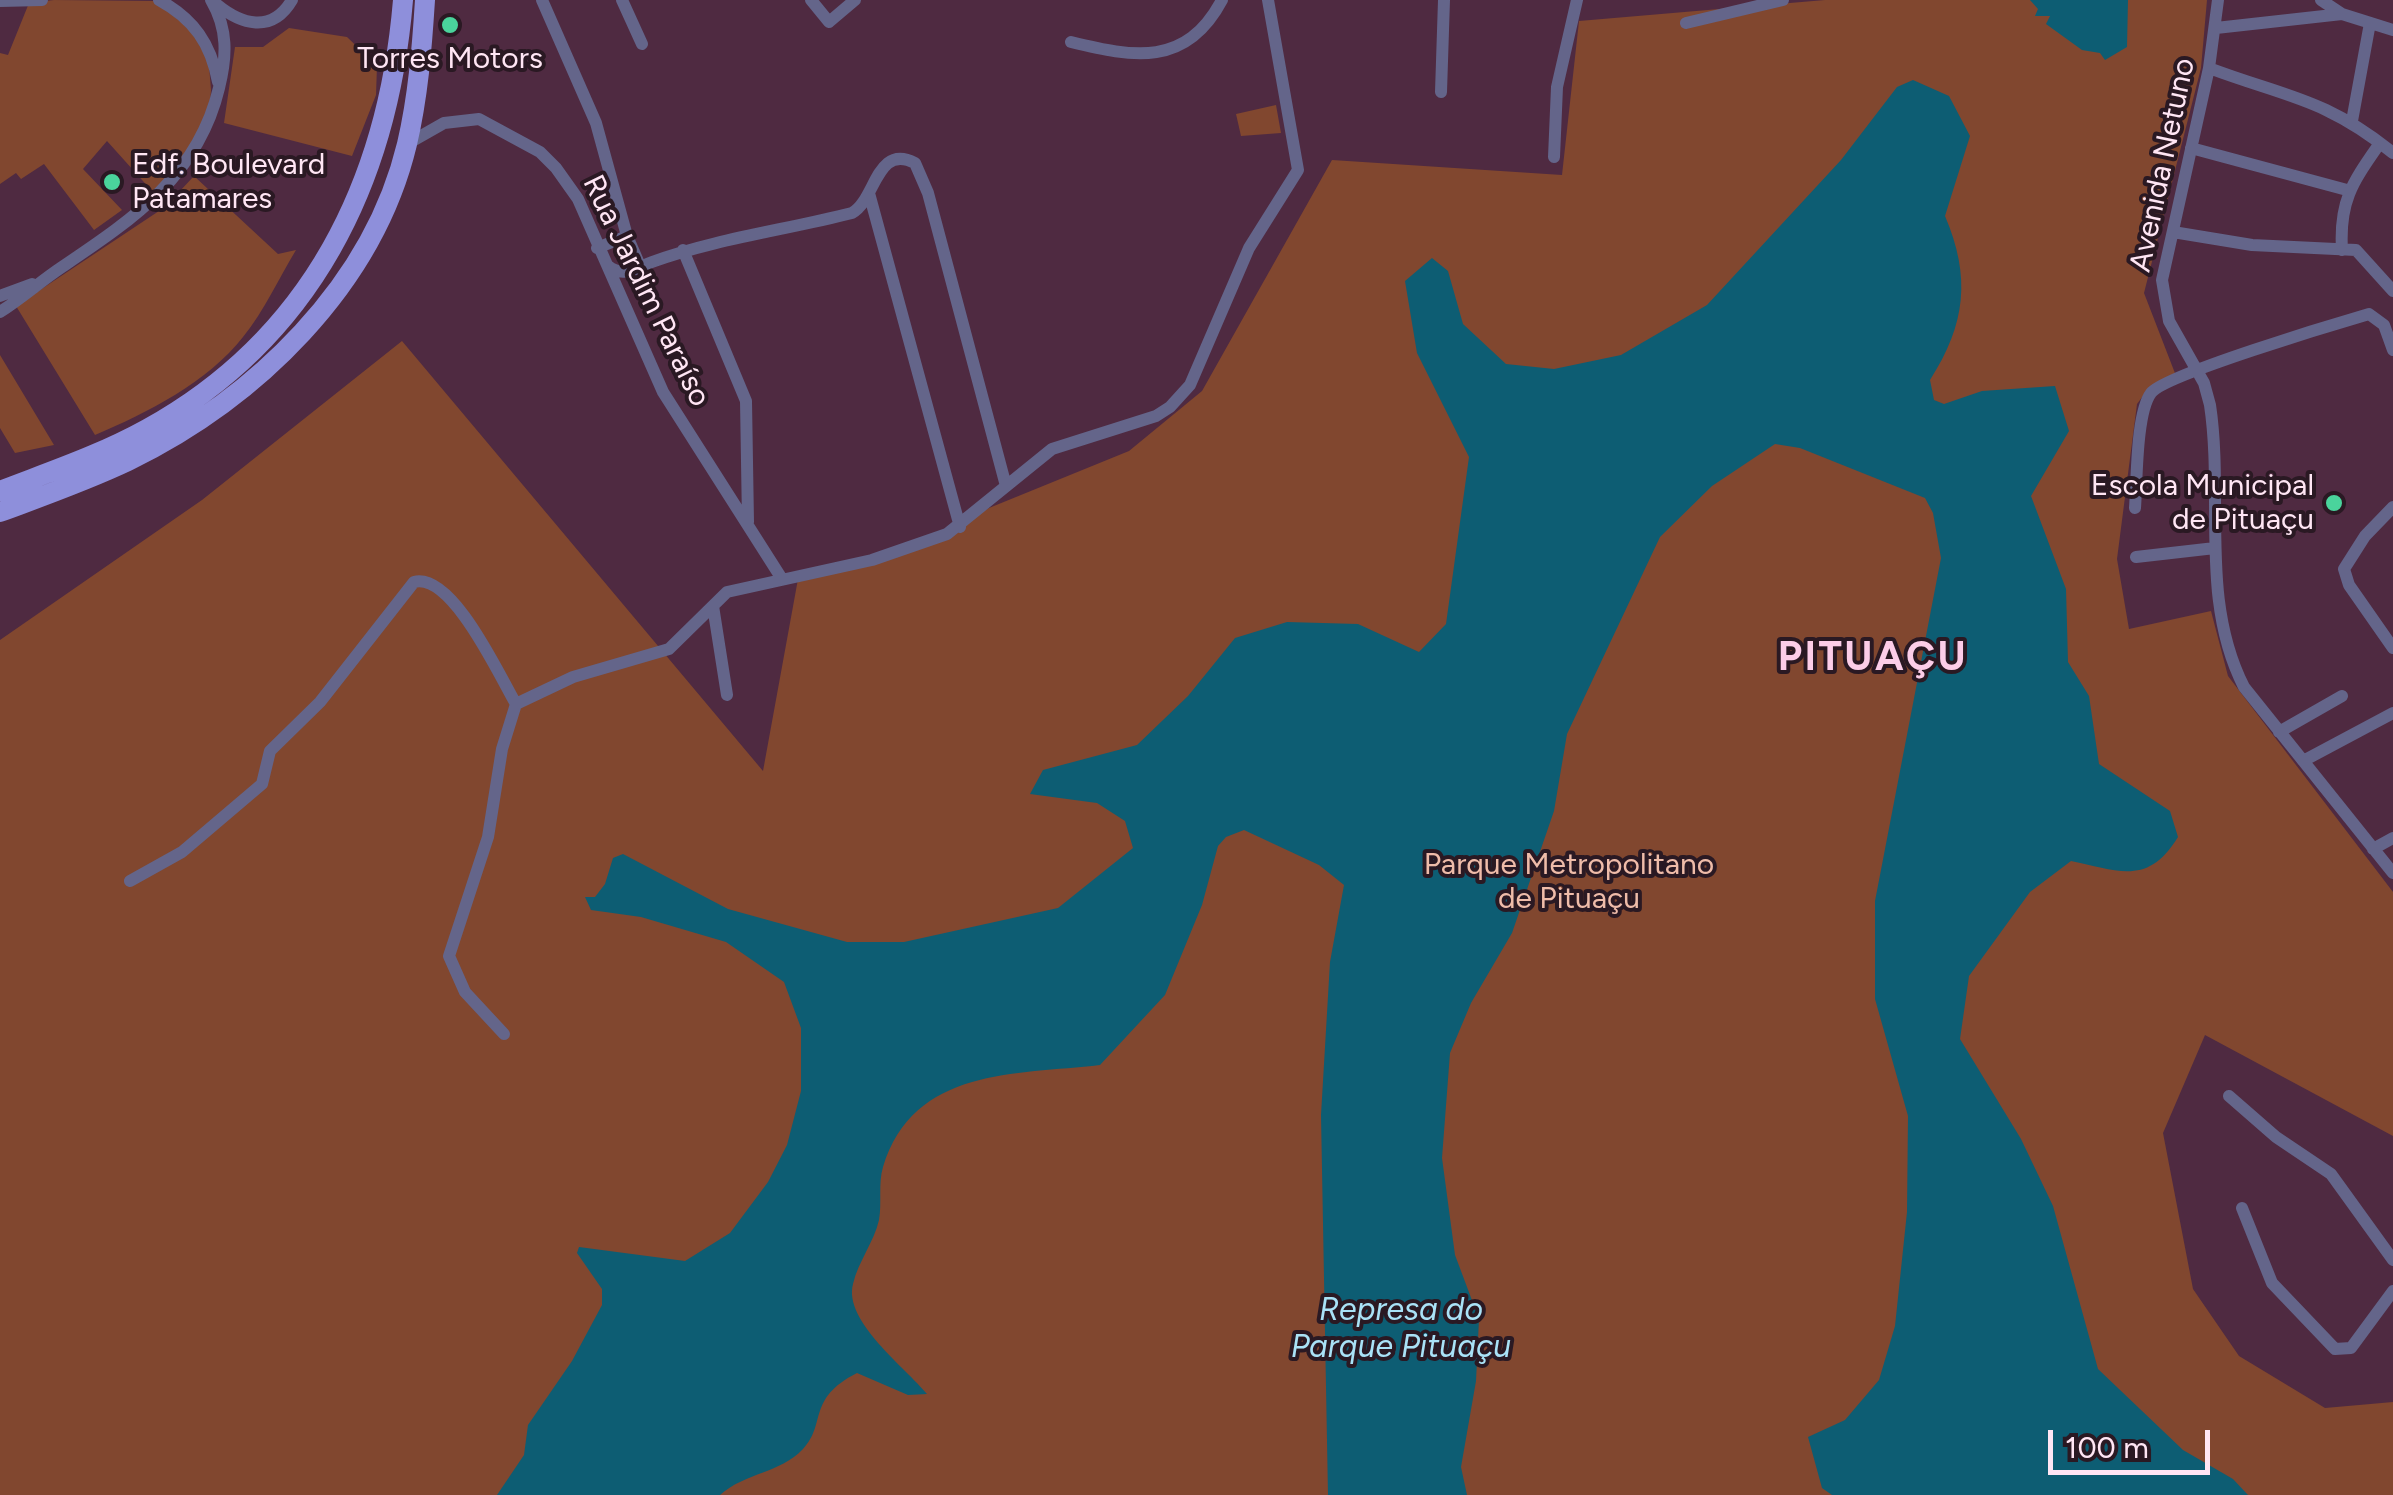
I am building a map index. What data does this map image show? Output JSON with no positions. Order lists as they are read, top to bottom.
{
  "streets": {
    "street": ["Avenida Netuno", "Rua Jardim Paraíso"]
  },
  "districts": ["PITUAÇU"],
  "water": ["Represa do Parque Pituaçu"],
  "parks": ["Parque Metropolitano de Pituaçu"],
  "places": ["Torres Motors", "Edf. Boulevard Patamares", "Escola Municipal de Pituaçu"],
  "scale_bar": "100 m"
}
